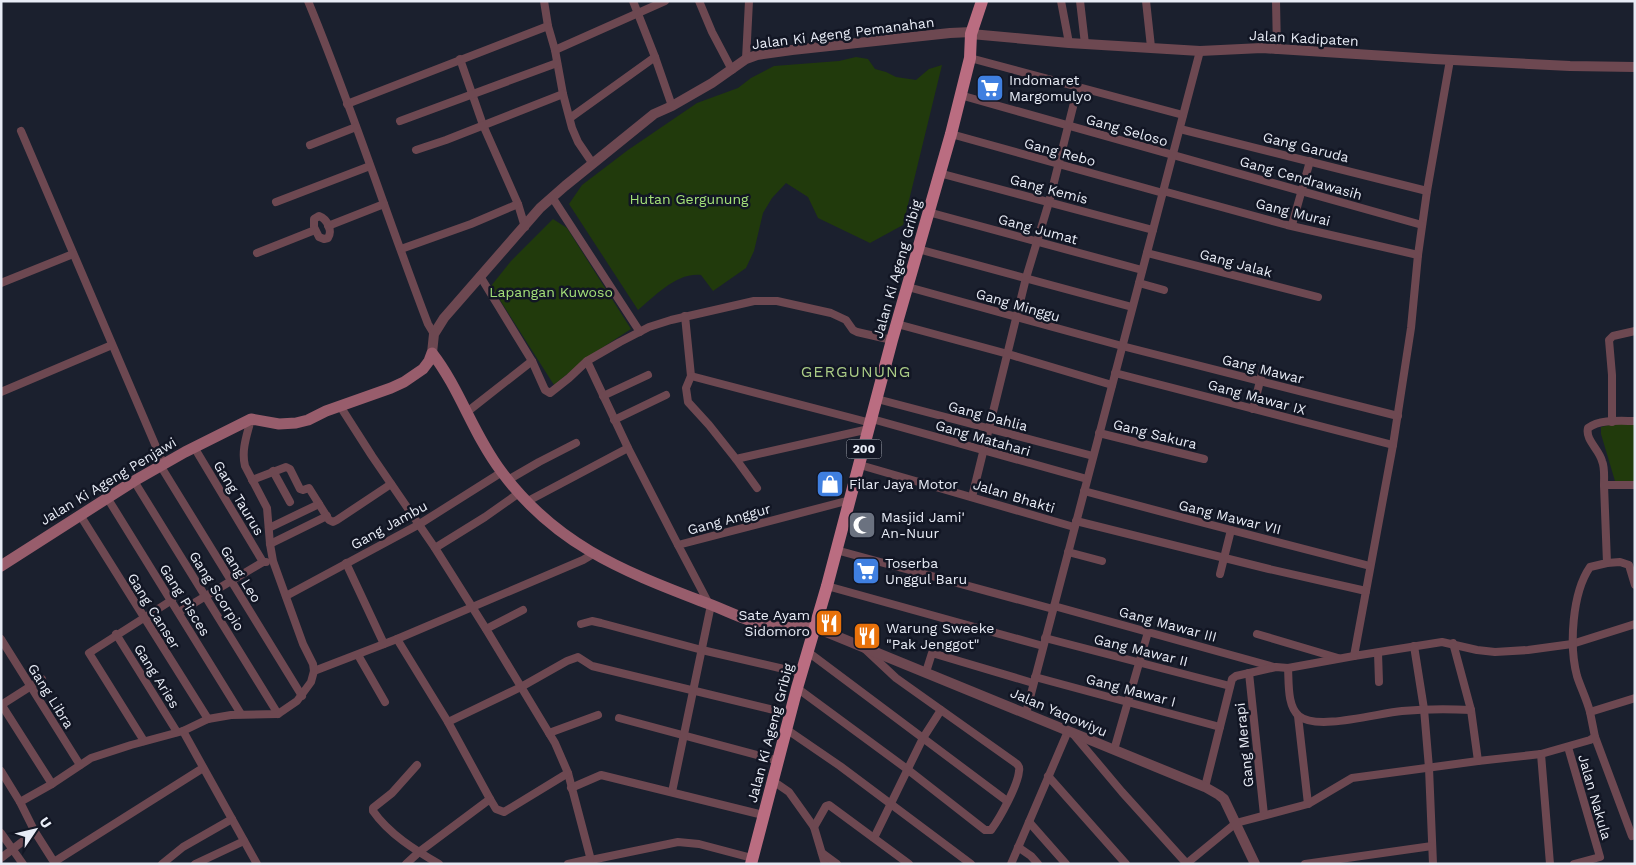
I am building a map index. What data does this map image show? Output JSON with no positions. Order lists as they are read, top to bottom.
{
  "streets": {
    "main road": ["Jalan Ki Ageng Gribig", "200", "Jalan Ki Ageng Penjawi"],
    "street": [
      "Jalan Ki Ageng Pemanahan",
      "Jalan Kadipaten",
      "Gang Seloso",
      "Gang Garuda",
      "Gang Rebo",
      "Gang Cendrawasih",
      "Gang Kemis",
      "Gang Murai",
      "Gang Jumat",
      "Gang Jalak",
      "Gang Minggu",
      "Gang Mawar",
      "Gang Mawar IX",
      "Gang Dahlia",
      "Gang Sakura",
      "Gang Matahari",
      "Jalan Bhakti",
      "Gang Taurus",
      "Gang Mawar VII",
      "Gang Anggur",
      "Gang Jambu",
      "Gang Leo",
      "Gang Scorpio",
      "Gang Pisces",
      "Gang Canser",
      "Gang Mawar III",
      "Gang Mawar II",
      "Gang Aries",
      "Gang Mawar I",
      "Gang Libra",
      "Jalan Yaqowiyu",
      "Gang Merapi",
      "Jalan Nakula"
    ]
  },
  "crossings": [
    ["Jalan Ki Ageng Pemanahan", "Jalan Kadipaten"],
    ["Jalan Ki Ageng Pemanahan", "Jalan Ki Ageng Gribig"],
    ["Jalan Kadipaten", "Jalan Ki Ageng Gribig"],
    ["Gang Seloso", "Gang Cendrawasih"],
    ["Gang Seloso", "Jalan Ki Ageng Gribig"],
    ["Gang Rebo", "Gang Murai"],
    ["Gang Rebo", "Jalan Ki Ageng Gribig"],
    ["Gang Kemis", "Jalan Ki Ageng Gribig"],
    ["Gang Jumat", "Jalan Ki Ageng Gribig"],
    ["Jalan Ki Ageng Gribig", "Gang Minggu"],
    ["Jalan Ki Ageng Gribig", "Gang Dahlia"],
    ["Jalan Ki Ageng Gribig", "Gang Matahari"],
    ["Jalan Ki Ageng Gribig", "Jalan Bhakti"],
    ["Jalan Ki Ageng Gribig", "Gang Anggur"],
    ["Jalan Ki Ageng Gribig", "Gang Mawar III"],
    ["Jalan Ki Ageng Gribig", "Gang Mawar II"],
    ["Jalan Ki Ageng Gribig", "Jalan Yaqowiyu"],
    ["Gang Minggu", "Gang Mawar"],
    ["Jalan Ki Ageng Penjawi", "Gang Taurus"],
    ["Jalan Ki Ageng Penjawi", "Gang Leo"],
    ["Jalan Ki Ageng Penjawi", "Gang Scorpio"],
    ["Jalan Ki Ageng Penjawi", "Gang Pisces"],
    ["Jalan Ki Ageng Penjawi", "Gang Canser"],
    ["Gang Mawar I", "Jalan Yaqowiyu"]
  ],
  "districts": ["GERGUNUNG"],
  "parks": ["Hutan Gergunung", "Lapangan Kuwoso"],
  "places": {
    "supermarket": ["Indomaret Margomulyo", "Toserba Unggul Baru"],
    "shop": ["Filar Jaya Motor"],
    "mosque": ["Masjid Jami' An-Nuur"],
    "restaurant": ["Sate Ayam Sidomoro", "Warung Sweeke \"Pak Jenggot\""]
  },
  "north": "top right"
}
